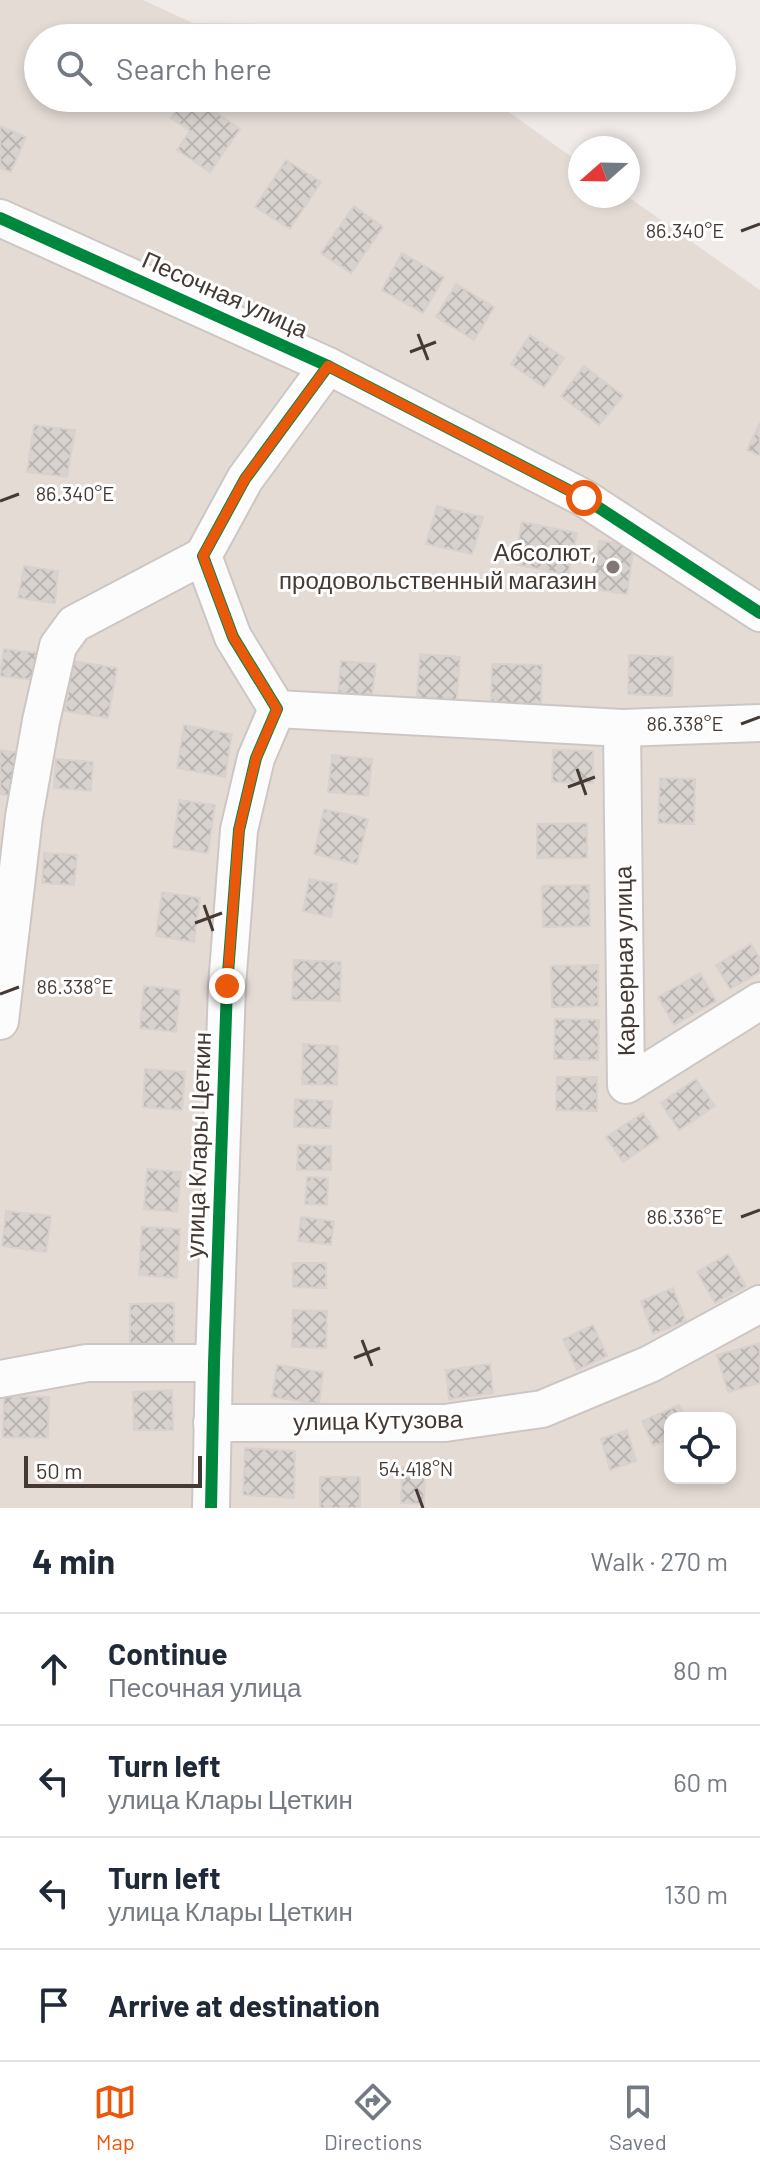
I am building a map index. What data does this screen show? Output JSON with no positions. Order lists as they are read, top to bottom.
{
  "streets": {
    "street": [
      "Песочная улица",
      "Карьерная улица",
      "улица Клары Цеткин",
      "улица Кутузова"
    ]
  },
  "crossings": [
    ["улица Клары Цеткин", "улица Кутузова"]
  ],
  "places": ["Абсолют, продовольственный магазин"],
  "scale_bar": "50 m",
  "north": "left",
  "page": {
    "search": "Search here",
    "scale": "50 m",
    "heading": ["4 min", "Walk · 270 m"],
    "list": [
      ["Continue", "Песочная улица", "80 m"],
      ["Turn left", "улица Клары Цеткин", "60 m"],
      ["Turn left", "улица Клары Цеткин", "130 m"],
      "Arrive at destination"
    ],
    "nav": ["Map", "Directions", "Saved"]
  },
  "coordinates": [
    "86.340°E",
    "86.338°E",
    "86.336°E",
    "54.418°N"
  ]
}
